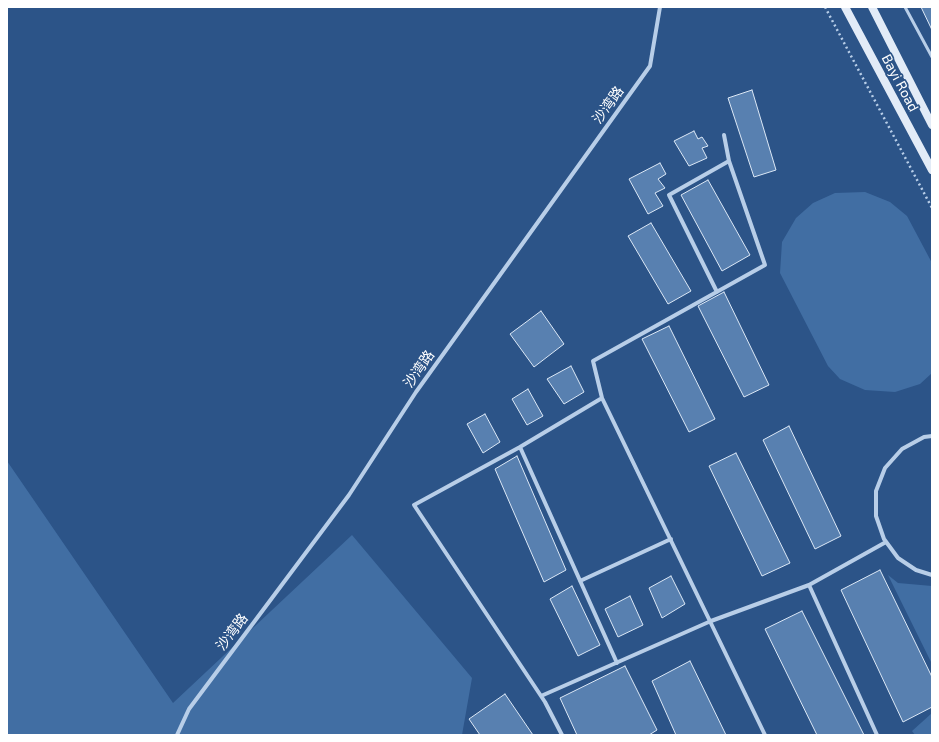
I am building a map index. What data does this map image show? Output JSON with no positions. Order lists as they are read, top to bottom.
{
  "streets": {
    "main road": ["Bayi Road"],
    "street": ["沙湾路"]
  }
}
